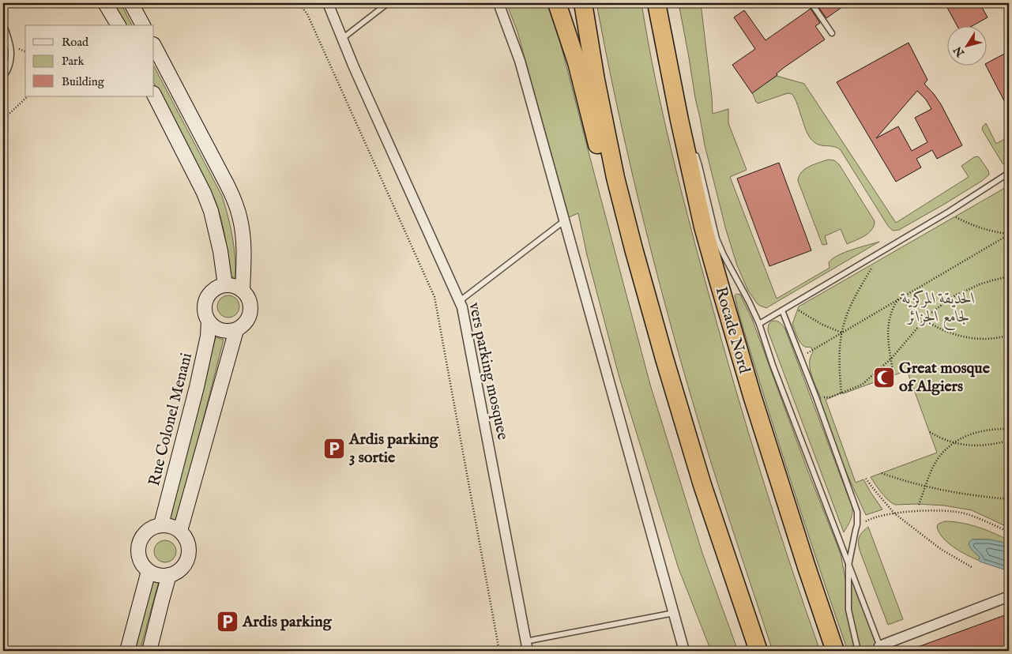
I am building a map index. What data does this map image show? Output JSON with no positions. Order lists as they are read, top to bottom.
{
  "streets": {
    "highway": ["Rocade Nord"],
    "street": ["vers parking mosquee", "Rue Colonel Menani"]
  },
  "parks": ["الحديقة المركزية لجامع الجزائر"],
  "places": {
    "mosque": ["Great mosque of Algiers"],
    "parking": ["Ardis parking 3 sortie", "Ardis parking"]
  },
  "legend": ["Road", "Park", "Building"],
  "north": "bottom left"
}
